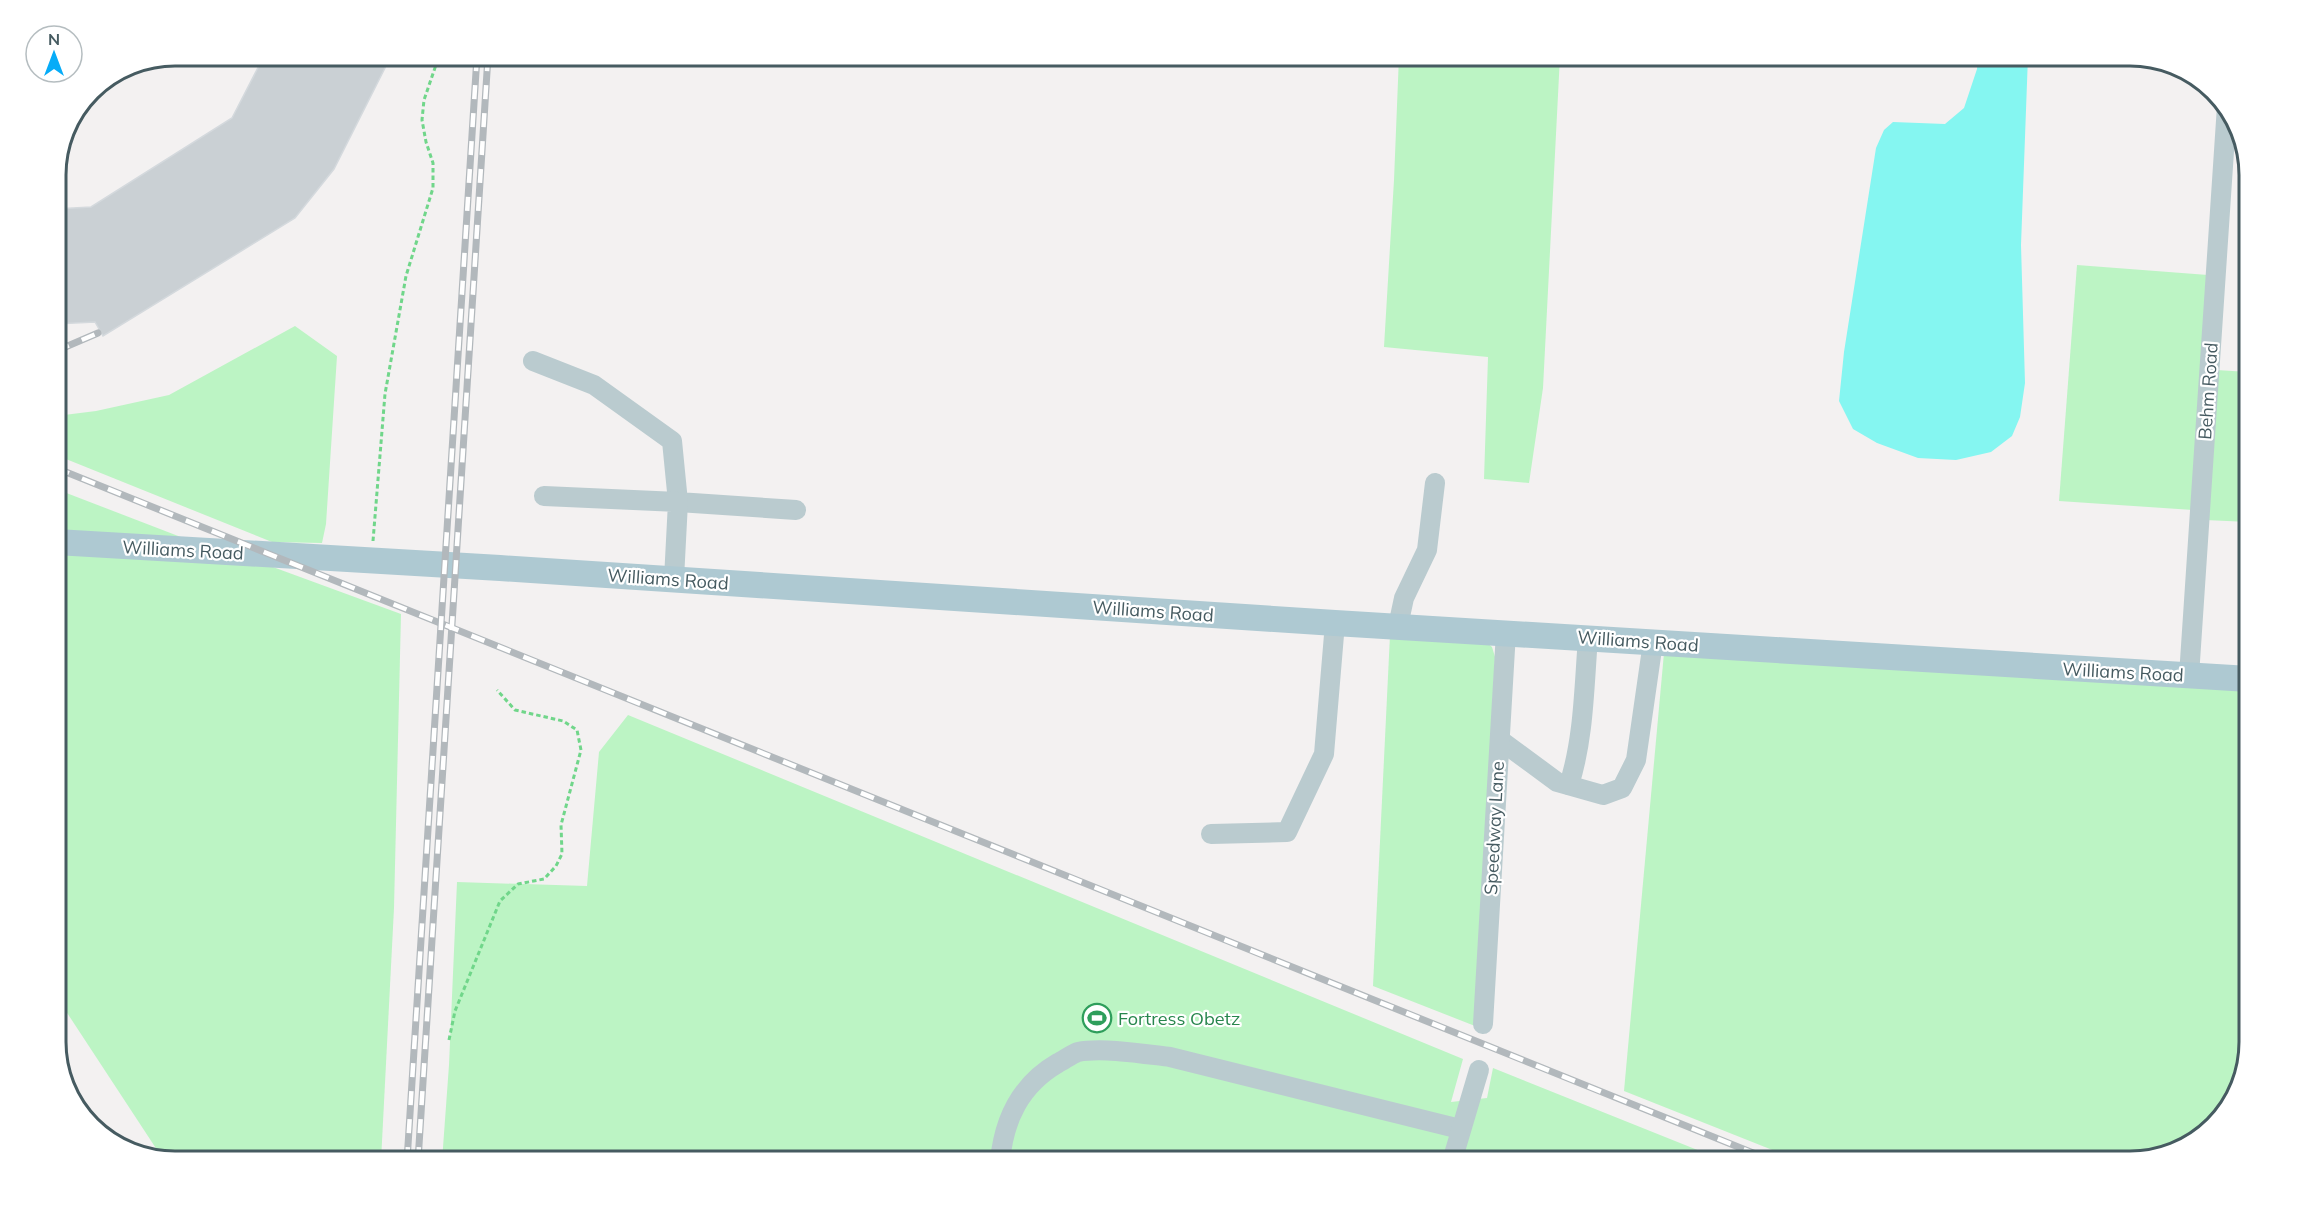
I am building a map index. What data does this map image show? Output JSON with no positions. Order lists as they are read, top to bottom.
{
  "streets": {
    "main road": ["Williams Road"],
    "street": ["Behm Road", "Speedway Lane"]
  },
  "crossings": [
    ["Behm Road", "Williams Road"],
    ["Williams Road", "Speedway Lane"]
  ],
  "places": {
    "sports": ["Fortress Obetz"]
  },
  "north": "top"
}
